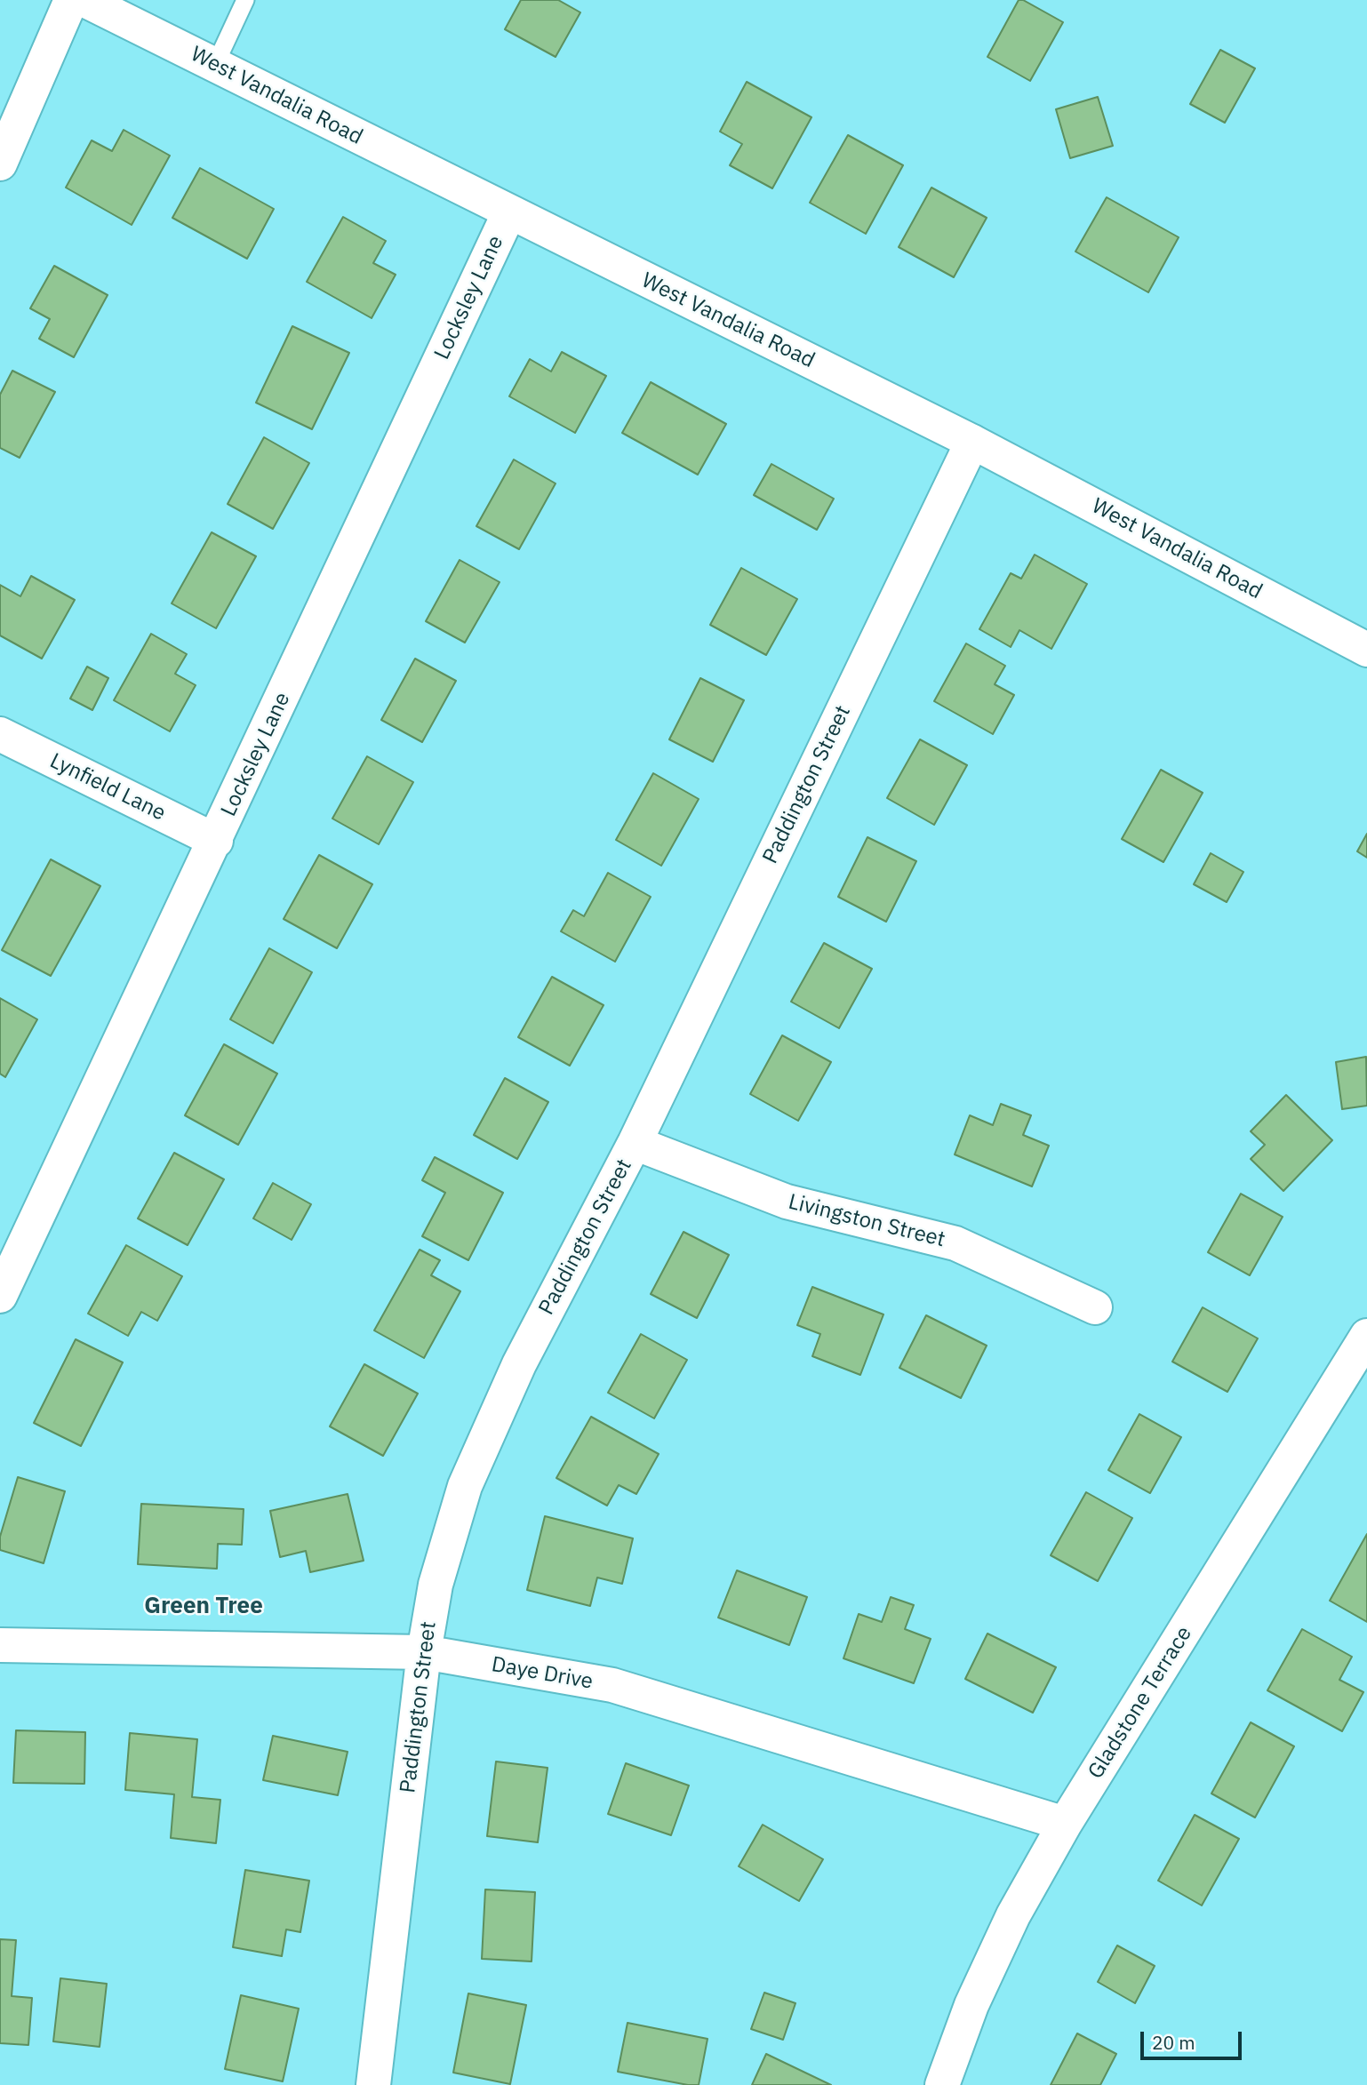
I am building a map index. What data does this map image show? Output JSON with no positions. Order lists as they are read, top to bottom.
{
  "streets": {
    "street": [
      "West Vandalia Road",
      "Locksley Lane",
      "Paddington Street",
      "Lynfield Lane",
      "Livingston Street",
      "Daye Drive",
      "Gladstone Terrace"
    ]
  },
  "crossings": [
    ["West Vandalia Road", "Locksley Lane"],
    ["West Vandalia Road", "Paddington Street"],
    ["Locksley Lane", "Lynfield Lane"],
    ["Paddington Street", "Livingston Street"],
    ["Paddington Street", "Daye Drive"],
    ["Daye Drive", "Gladstone Terrace"]
  ],
  "districts": ["Green Tree"],
  "scale_bar": "20 m"
}
